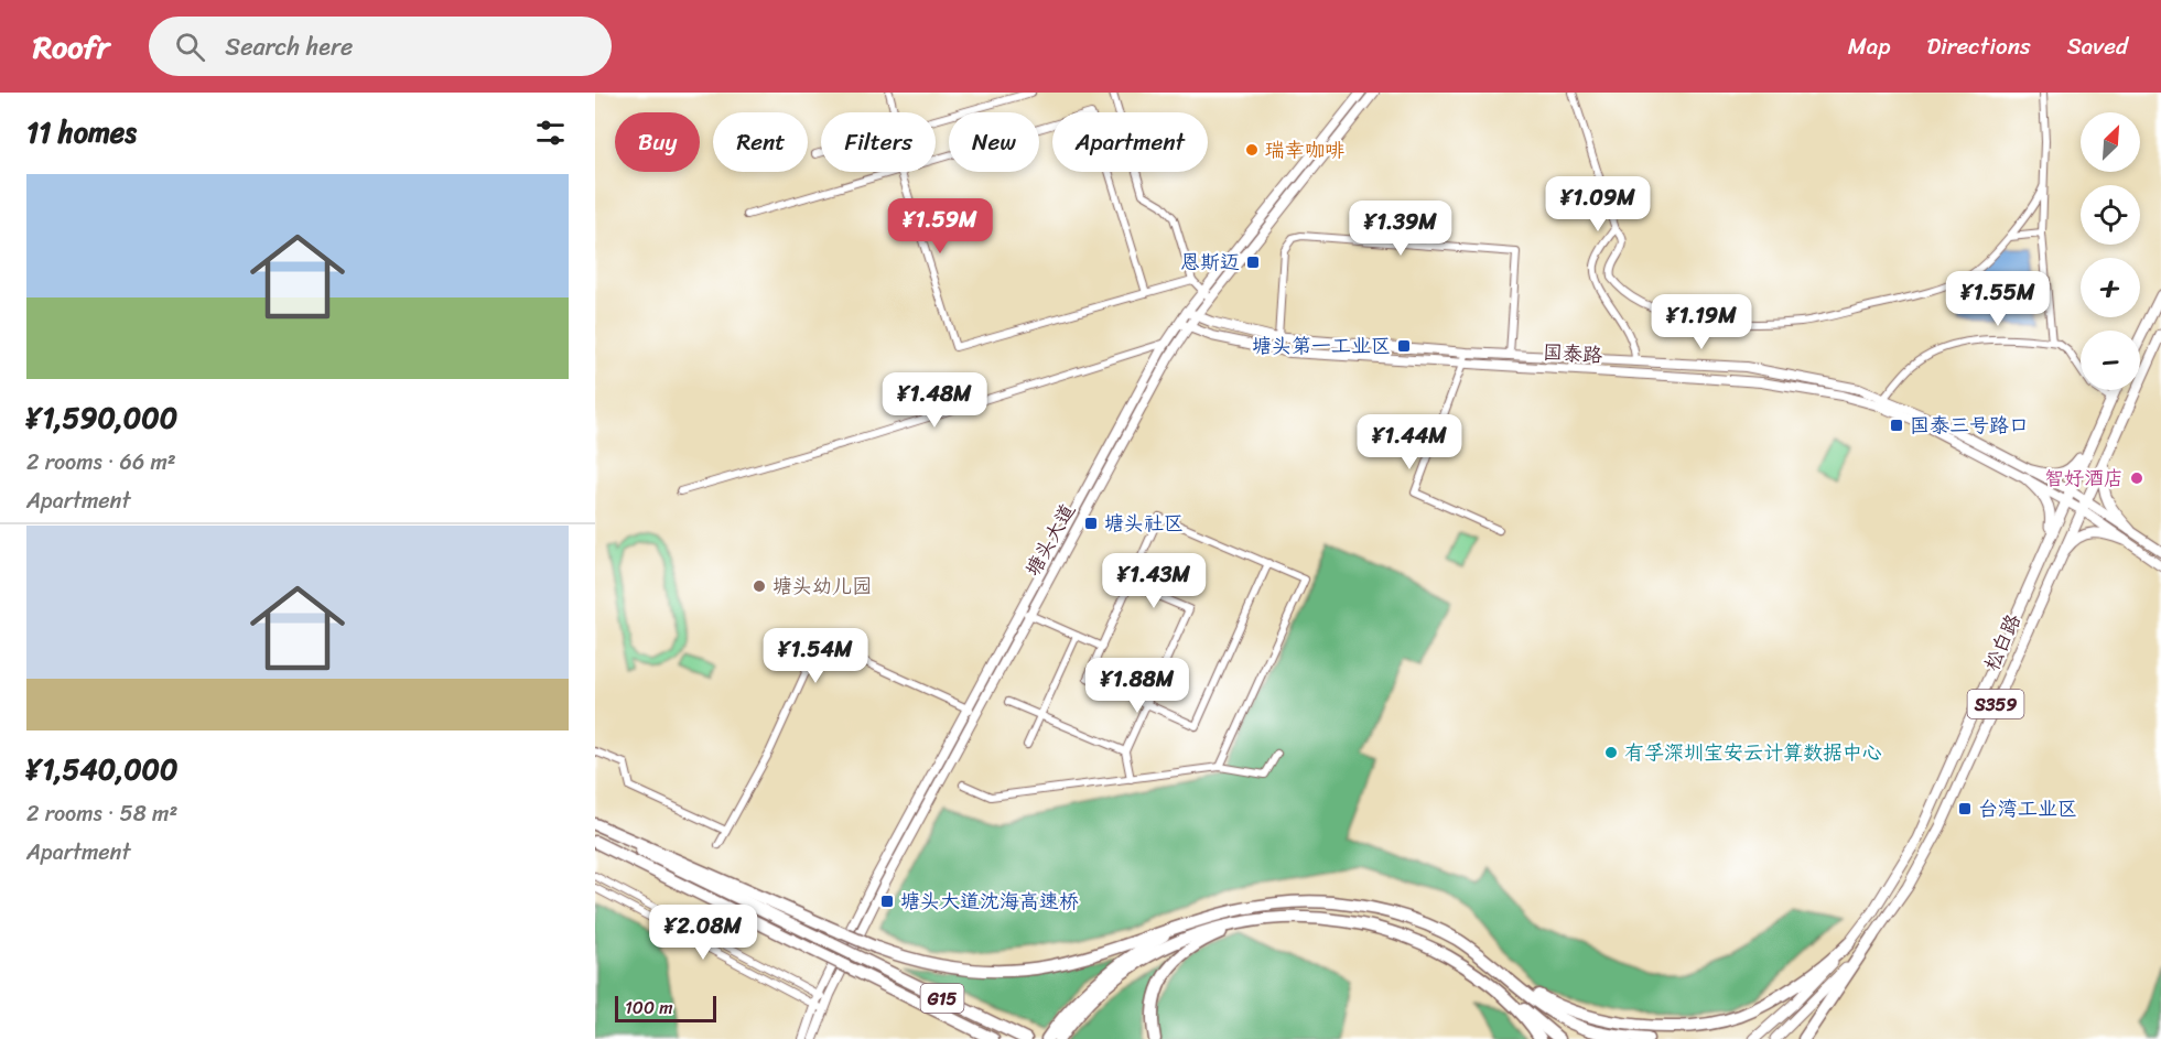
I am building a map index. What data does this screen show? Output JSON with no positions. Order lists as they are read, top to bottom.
{
  "streets": {
    "highway": ["G15"],
    "main road": ["塘头大道", "松白路", "S359"],
    "street": ["国泰路"]
  },
  "crossings": [
    ["国泰路", "塘头大道"],
    ["国泰路", "松白路"]
  ],
  "places": {
    "other": [
      "瑞幸咖啡",
      "智好酒店",
      "塘头幼儿园",
      "有孚深圳宝安云计算数据中心"
    ],
    "transit": [
      "恩斯迈",
      "塘头第一工业区",
      "国泰三号路口",
      "塘头社区",
      "台湾工业区",
      "塘头大道沈海高速桥"
    ]
  },
  "scale_bar": "100 m",
  "north": "top right",
  "page": {
    "header": "Roofr",
    "search": "Search here",
    "nav": ["Map", "Directions", "Saved"],
    "heading": "11 homes",
    "map_buttons": ["+", "−"],
    "chip": [
      "Buy",
      "Rent",
      "Filters",
      "New",
      "Apartment"
    ],
    "list": [
      {
        "name": "¥1,590,000",
        "note": "2 rooms · 66 m² · Apartment"
      },
      {
        "name": "¥1,540,000",
        "note": "2 rooms · 58 m² · Apartment"
      }
    ],
    "price": [
      "¥1.09M",
      "¥1.59M",
      "¥1.39M",
      "¥1.55M",
      "¥1.19M",
      "¥1.48M",
      "¥1.44M",
      "¥1.43M",
      "¥1.54M",
      "¥1.88M",
      "¥2.08M"
    ],
    "scale": "100 m"
  }
}
